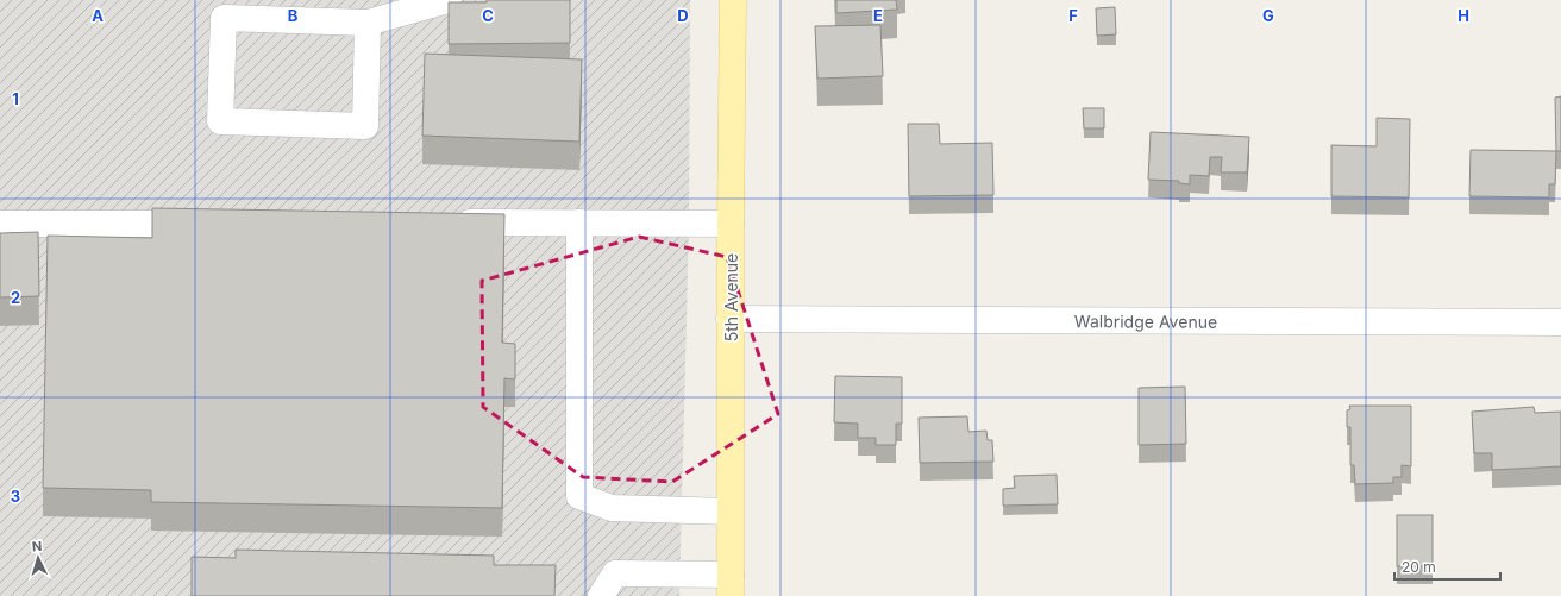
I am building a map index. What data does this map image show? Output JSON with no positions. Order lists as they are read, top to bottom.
{
  "streets": {
    "main road": ["5th Avenue"],
    "street": ["Walbridge Avenue"]
  },
  "crossings": [
    ["5th Avenue", "Walbridge Avenue"]
  ],
  "scale_bar": "20 m",
  "north": "top",
  "grid": {
    "columns": [
      "A",
      "B",
      "C",
      "D",
      "E",
      "F",
      "G",
      "H"
    ],
    "rows": ["1", "2", "3"]
  }
}
